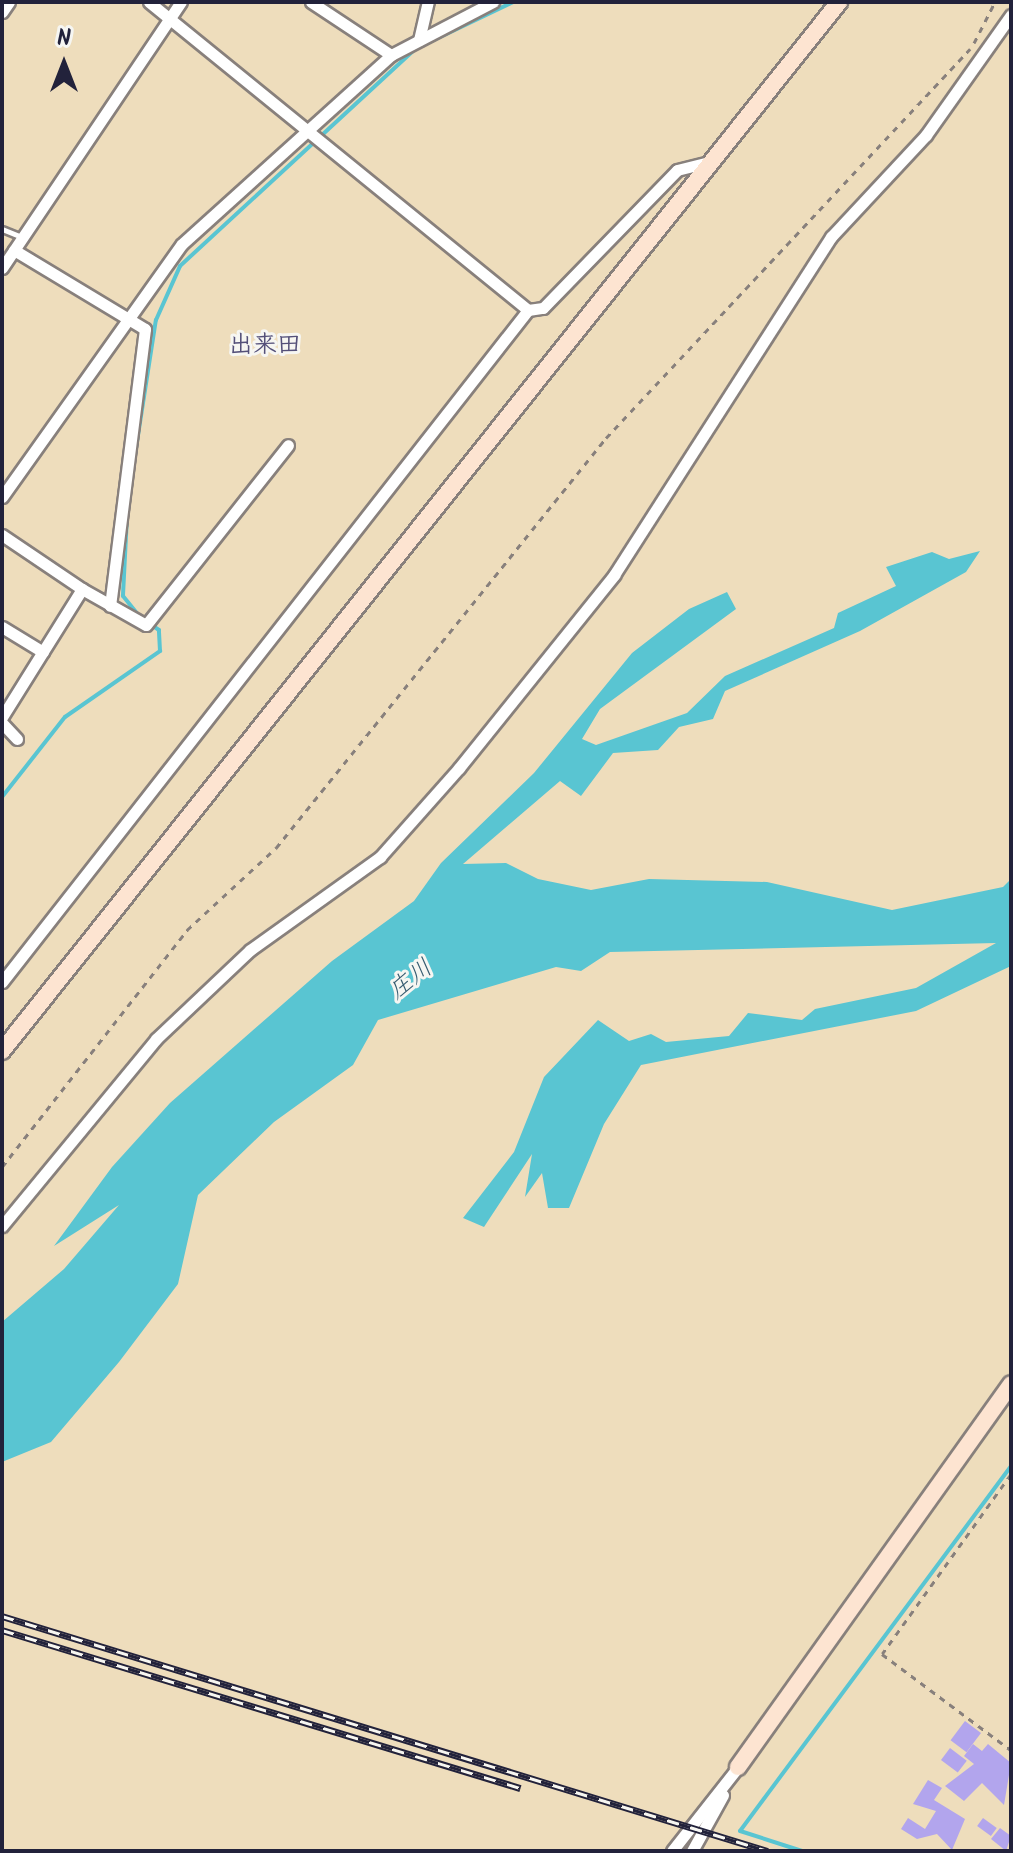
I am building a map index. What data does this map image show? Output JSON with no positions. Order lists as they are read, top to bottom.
{
  "districts": ["出来田"],
  "water": ["庄川"],
  "north": "top"
}
